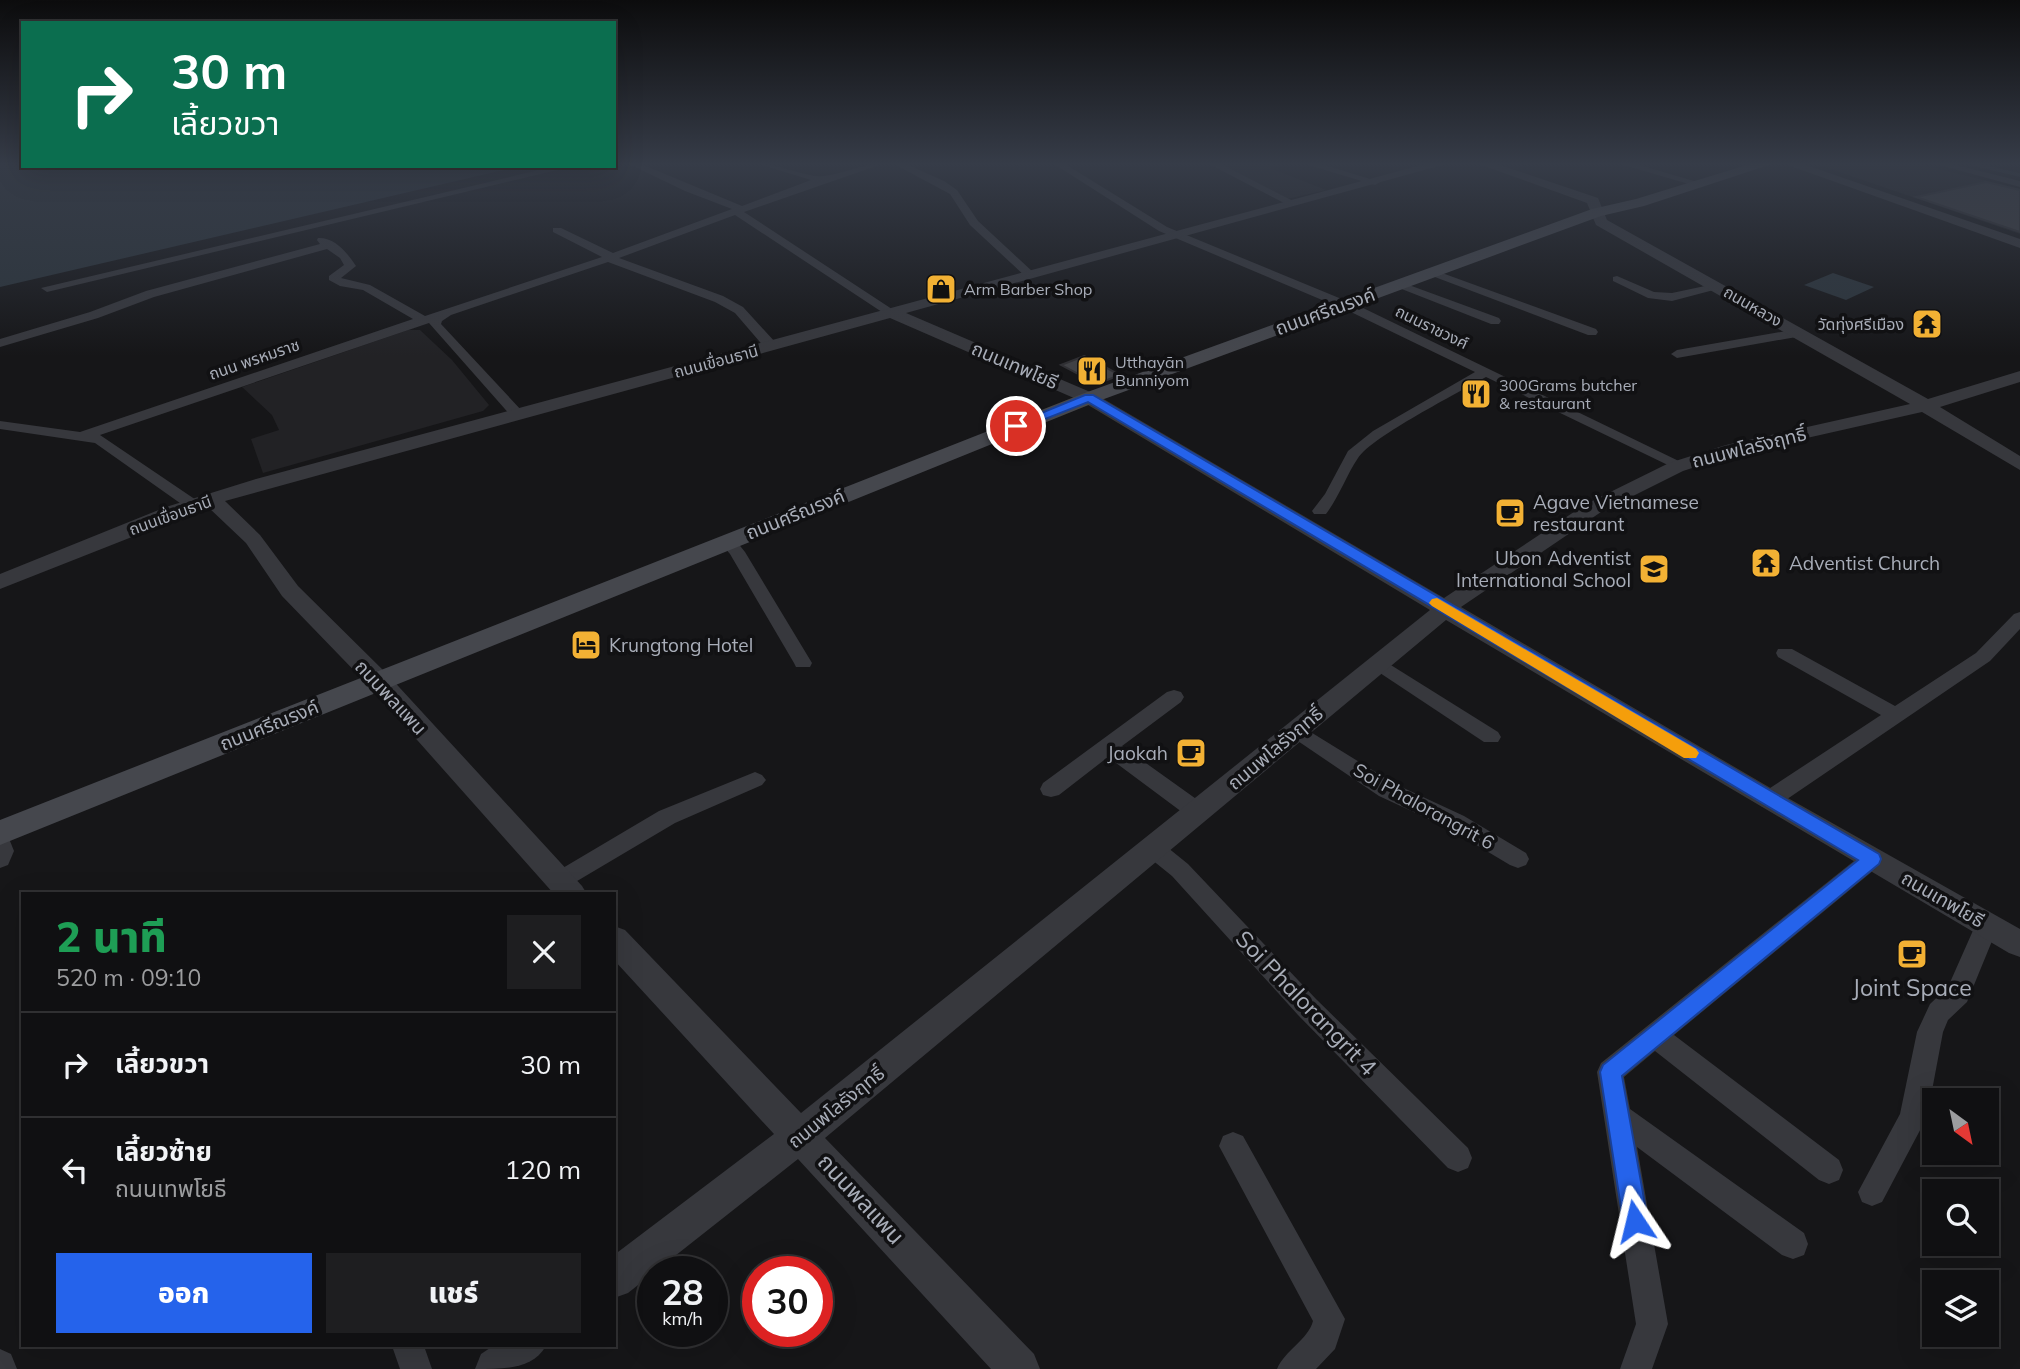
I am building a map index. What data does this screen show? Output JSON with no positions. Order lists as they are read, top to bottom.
{
  "streets": {
    "main road": ["ถนนศรีณรงค์"],
    "street": [
      "ถนนหลวง",
      "ถนนราชวงศ์",
      "ถนน พรหมราช",
      "ถนนเขื่อนธานี",
      "ถนนเทพโยธี",
      "ถนนพโลรังฤทธิ์",
      "ถนนพลแพน",
      "Soi Phalorangrit 6",
      "Soi Phalorangrit 4"
    ]
  },
  "crossings": [
    ["ถนนหลวง", "ถนนพโลรังฤทธิ์"],
    ["ถนนศรีณรงค์", "ถนนราชวงศ์"],
    ["ถนนศรีณรงค์", "ถนนเทพโยธี"],
    ["ถนนศรีณรงค์", "ถนนพลแพน"],
    ["ถนนราชวงศ์", "ถนนเขื่อนธานี"],
    ["ถนนราชวงศ์", "ถนนพโลรังฤทธิ์"],
    ["ถนนเขื่อนธานี", "ถนนเทพโยธี"],
    ["ถนนเขื่อนธานี", "ถนนพลแพน"],
    ["ถนนเทพโยธี", "ถนนพโลรังฤทธิ์"],
    ["ถนนพโลรังฤทธิ์", "ถนนพลแพน"],
    ["ถนนพโลรังฤทธิ์", "Soi Phalorangrit 6"],
    ["ถนนพโลรังฤทธิ์", "Soi Phalorangrit 4"]
  ],
  "places": {
    "shop": ["Arm Barber Shop"],
    "temple": ["วัดทุ่งศรีเมือง", "Adventist Church"],
    "restaurant": ["Utthayān Bunniyom", "300Grams butcher & restaurant"],
    "cafe": ["Agave Vietnamese restaurant", "Jaokah", "Joint Space"],
    "school or university": ["Ubon Adventist International School"],
    "hotel": ["Krungtong Hotel"]
  },
  "north": "bottom right",
  "page": {
    "turn": ["30 m", "เลี้ยวขวา"],
    "heading": ["2 นาที", "520 m · 09:10"],
    "list": [
      {
        "name": "เลี้ยวขวา",
        "value": "30 m"
      },
      {
        "name": "เลี้ยวซ้าย",
        "note": "ถนนเทพโยธี",
        "value": "120 m"
      }
    ],
    "buttons": ["ออก", "แชร์"],
    "speed": "28 km/h",
    "limit": "30"
  }
}
